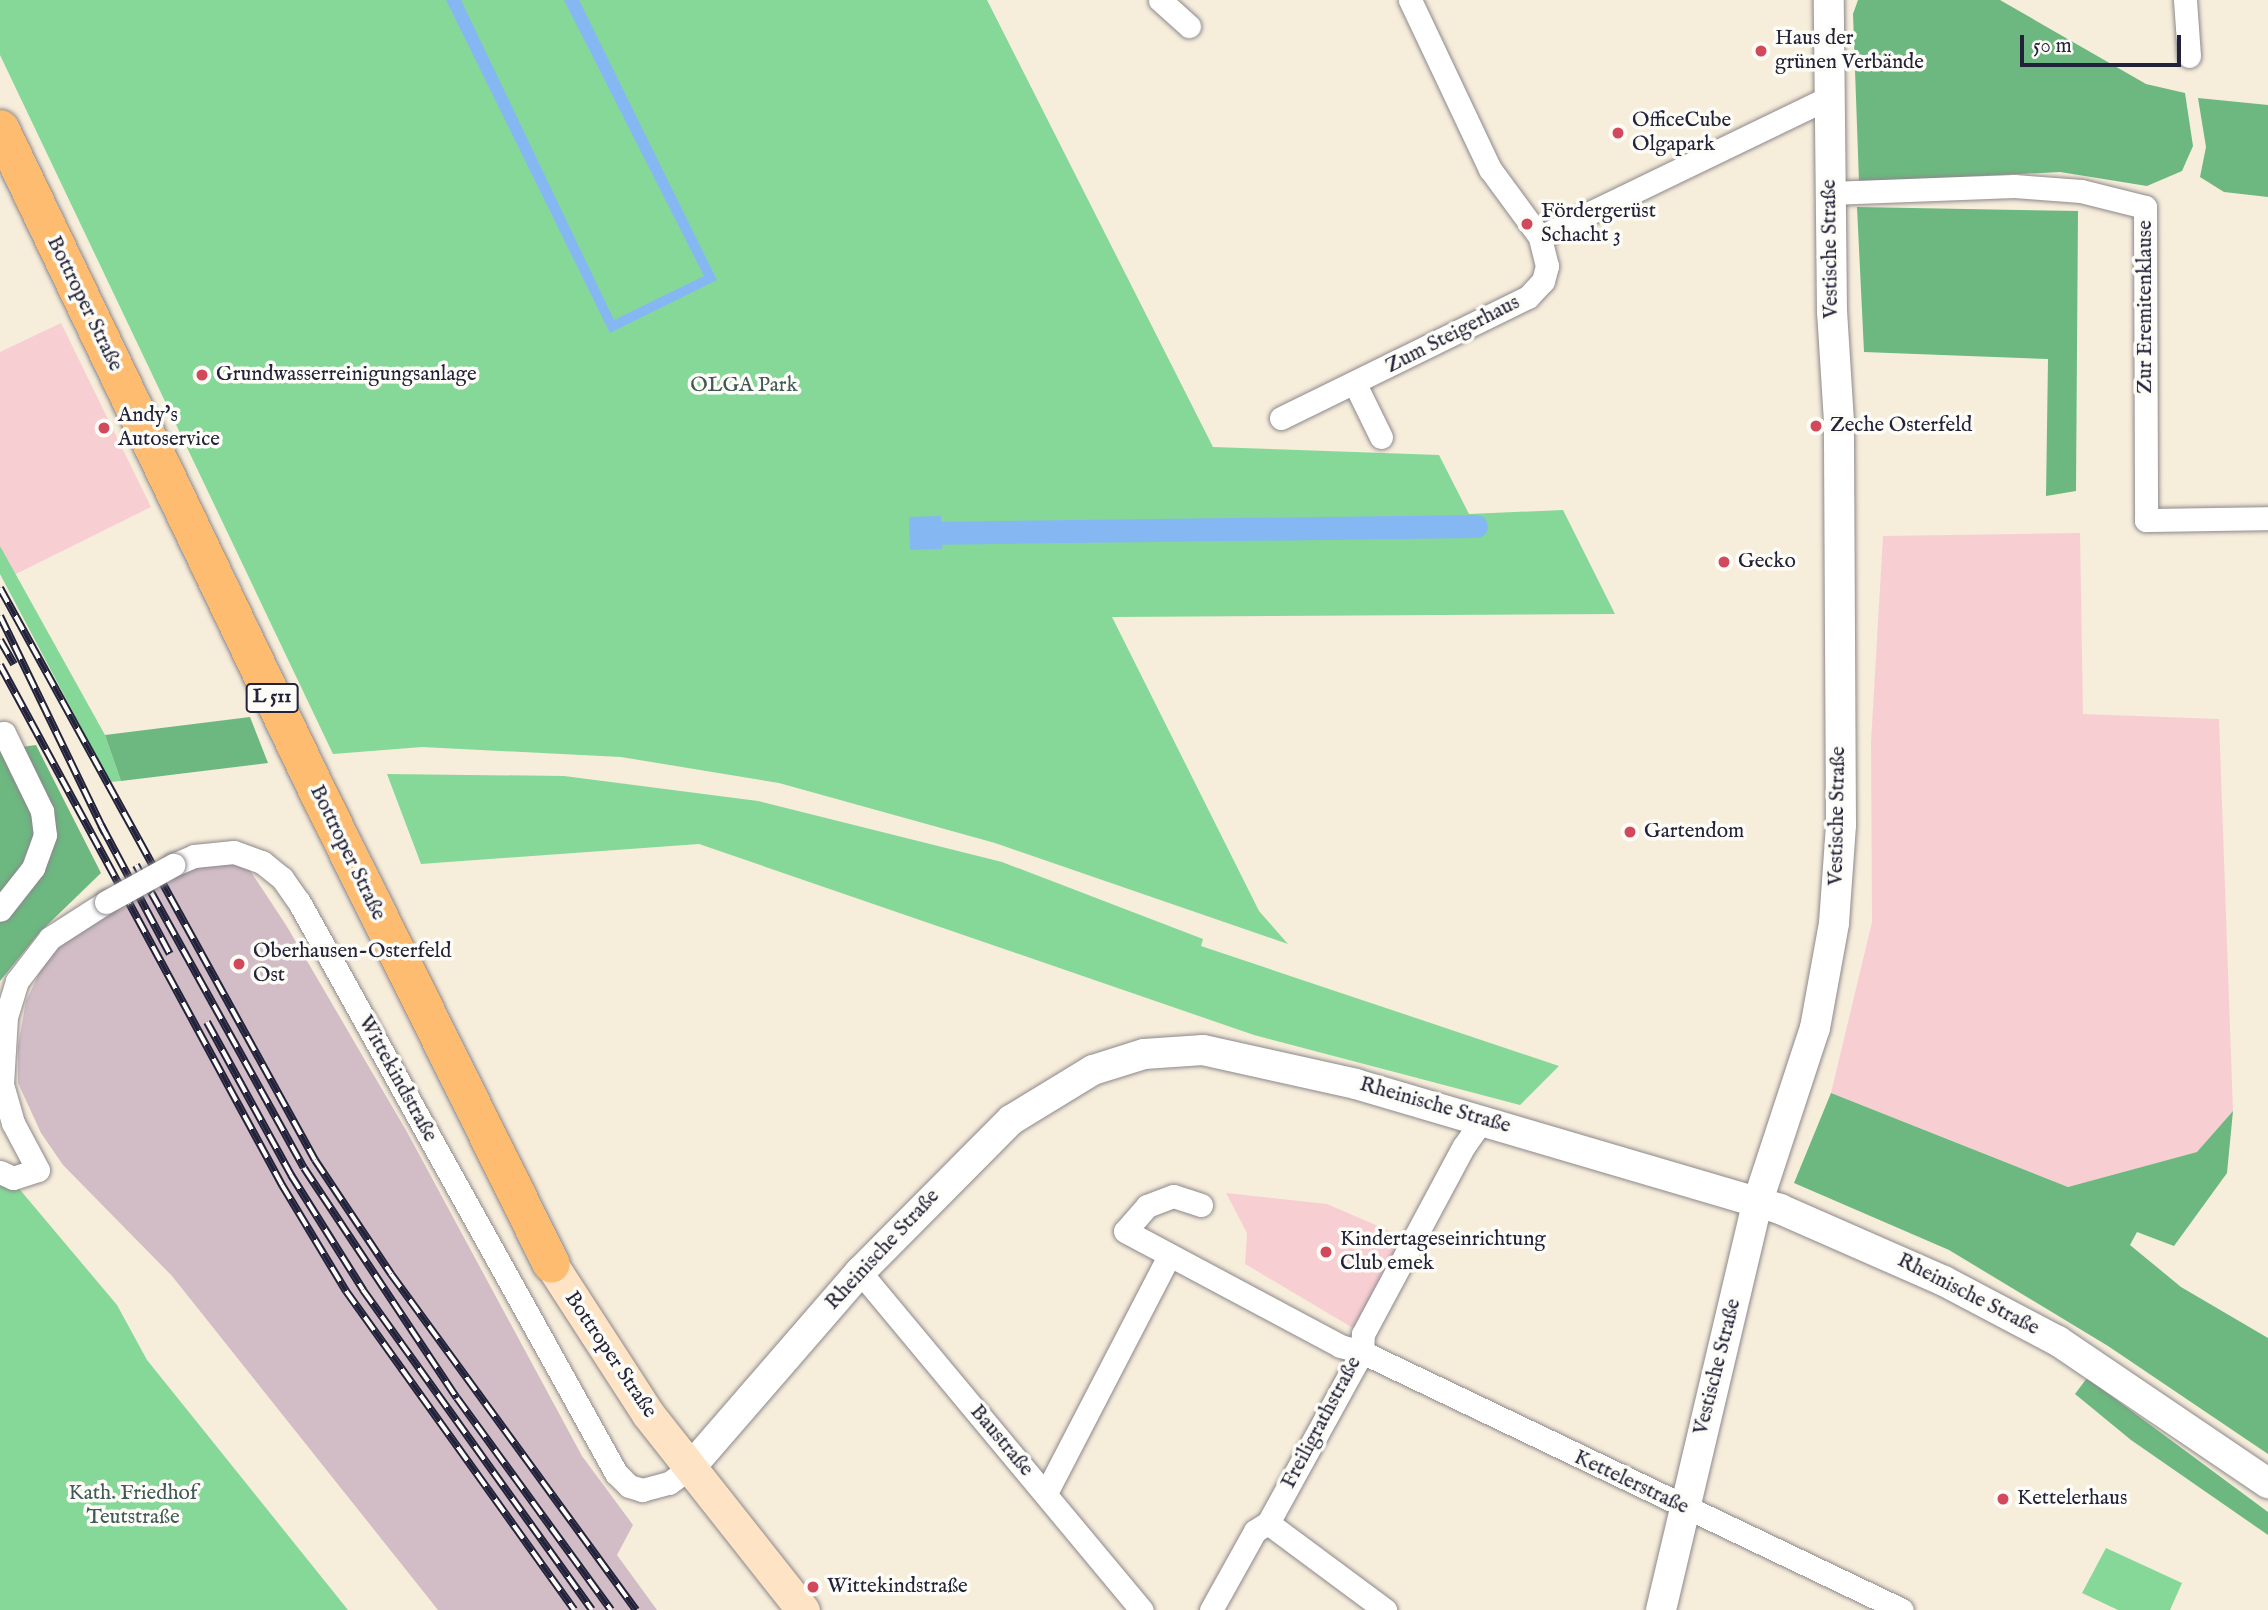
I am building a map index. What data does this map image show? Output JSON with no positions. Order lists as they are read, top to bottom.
{
  "streets": {
    "main road": ["Bottroper Straße", "L 511"],
    "street": [
      "Vestische Straße",
      "Zur Eremitenklause",
      "Zum Steigerhaus",
      "Wittekindstraße",
      "Rheinische Straße",
      "Freiligrathstraße",
      "Baustraße",
      "Kettelerstraße"
    ]
  },
  "crossings": [
    ["Vestische Straße", "Zur Eremitenklause"],
    ["Vestische Straße", "Rheinische Straße"],
    ["Vestische Straße", "Kettelerstraße"],
    ["Bottroper Straße", "Wittekindstraße"],
    ["Bottroper Straße", "Rheinische Straße"],
    ["Wittekindstraße", "Rheinische Straße"],
    ["Rheinische Straße", "Freiligrathstraße"],
    ["Rheinische Straße", "Baustraße"],
    ["Freiligrathstraße", "Kettelerstraße"]
  ],
  "parks": ["OLGA Park", "Kath. Friedhof Teutstraße"],
  "places": [
    "Haus der grünen Verbände",
    "OfficeCube Olgapark",
    "Fördergerüst Schacht 3",
    "Grundwasserreinigungsanlage",
    "Zeche Osterfeld",
    "Andy's Autoservice",
    "Gecko",
    "Gartendom",
    "Oberhausen-Osterfeld Ost",
    "Kindertageseinrichtung Club emek",
    "Kettelerhaus",
    "Wittekindstraße"
  ],
  "scale_bar": "50 m"
}
